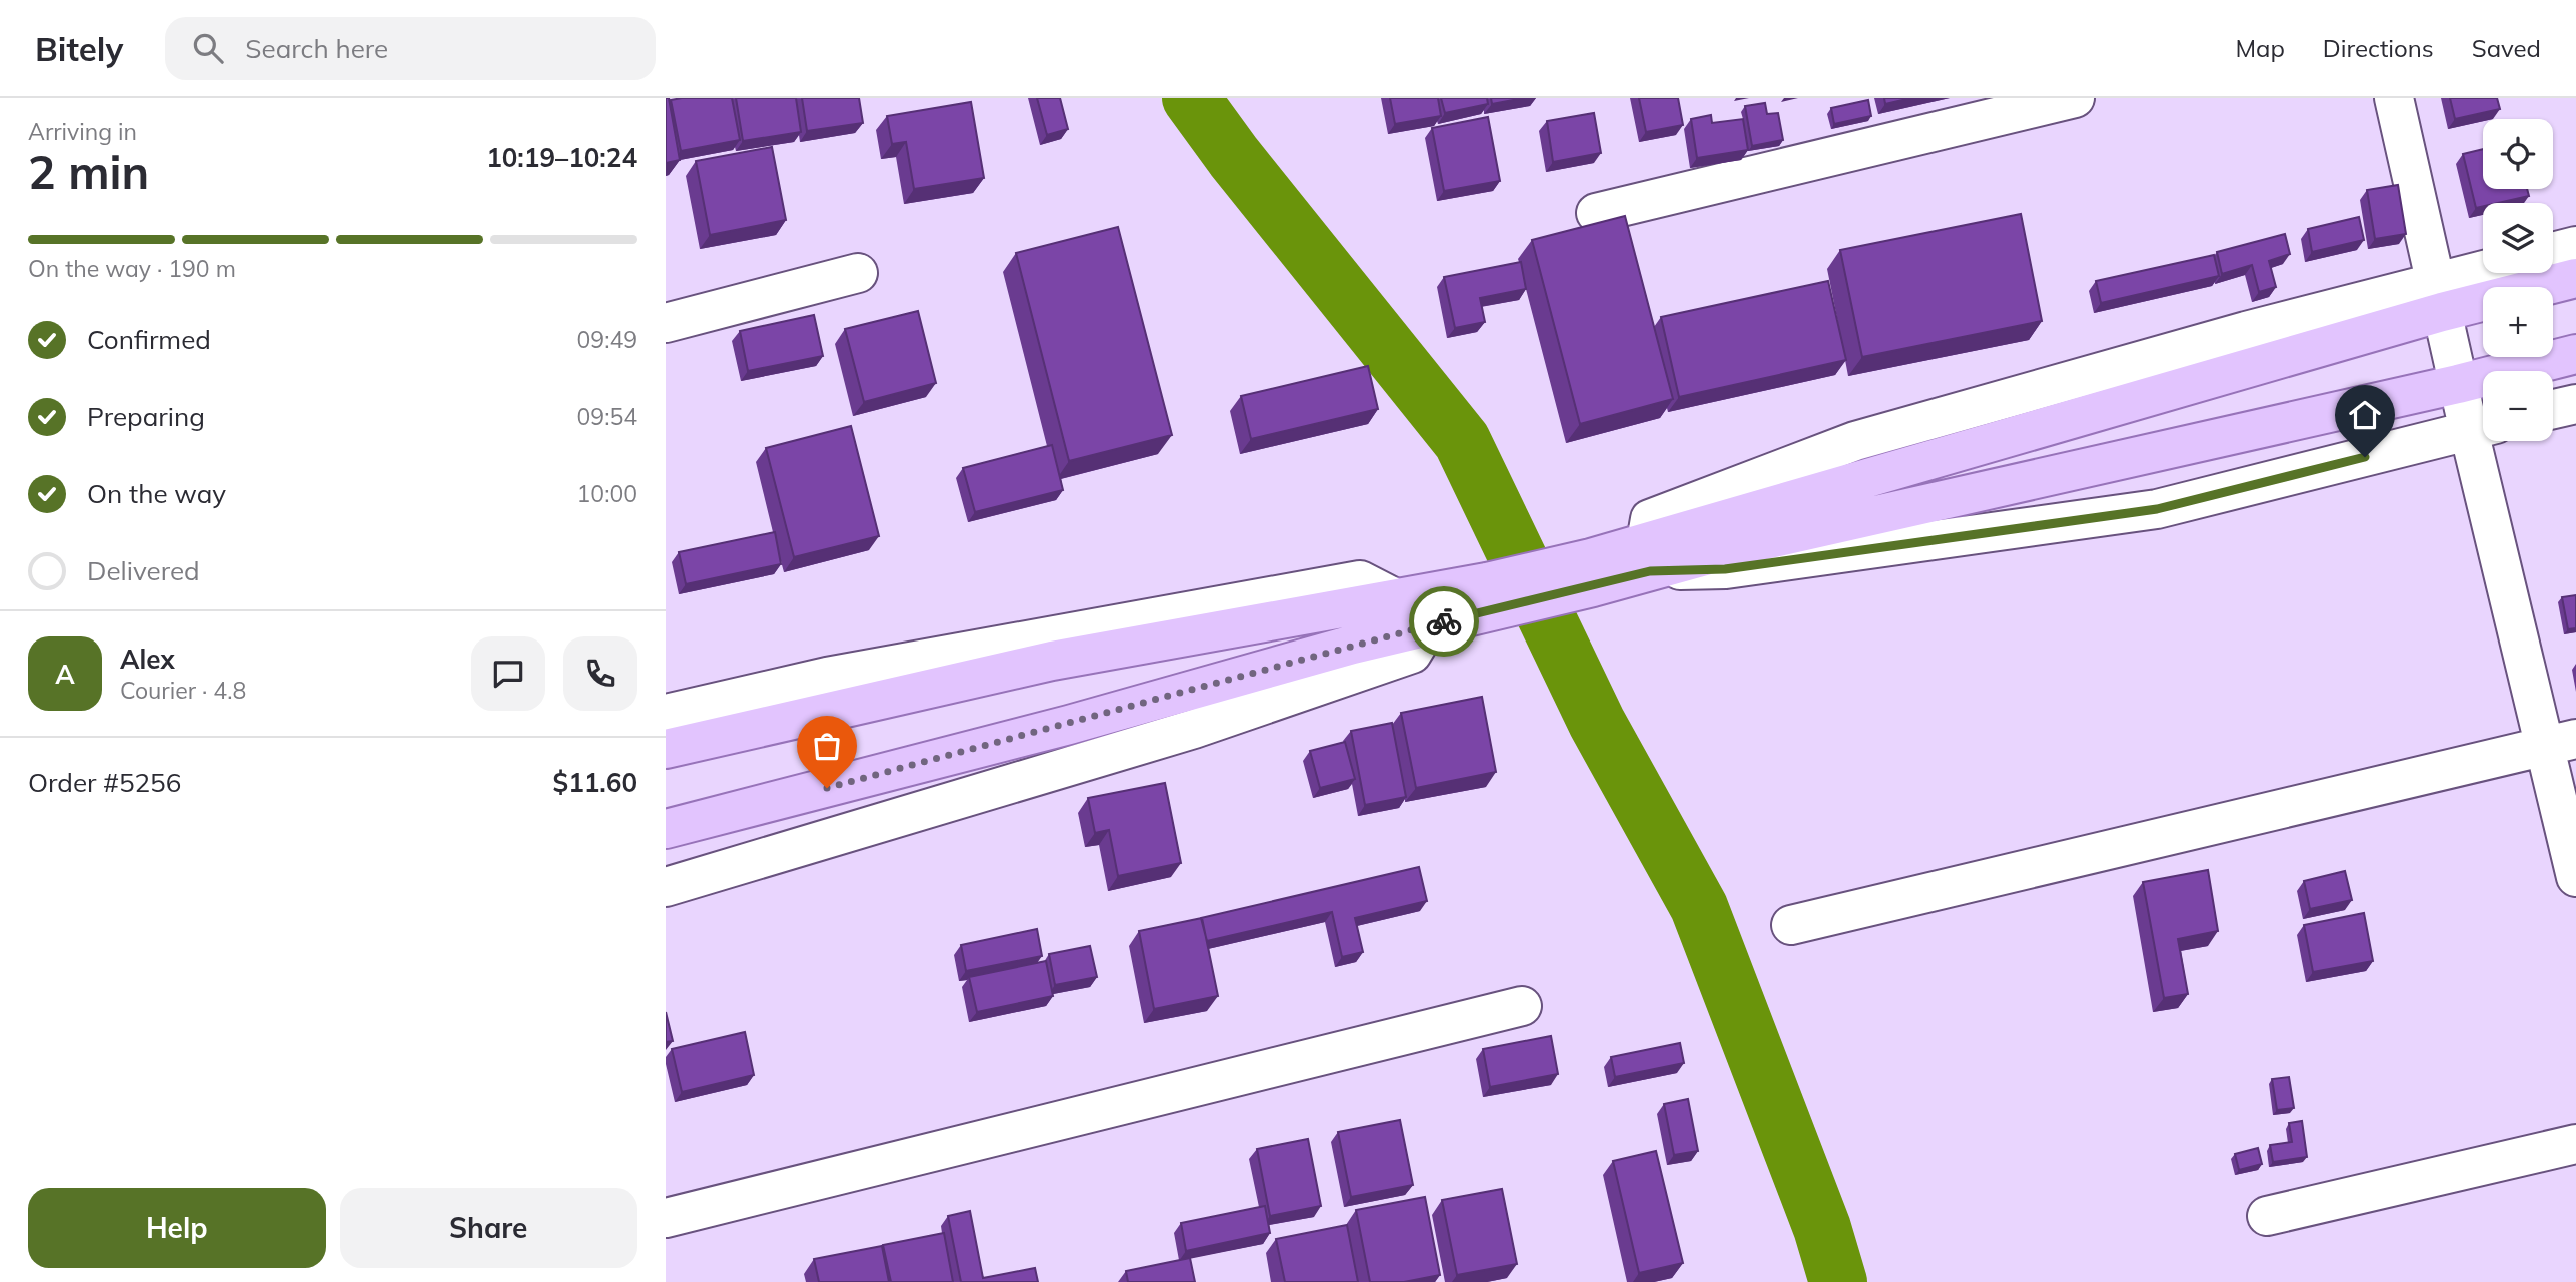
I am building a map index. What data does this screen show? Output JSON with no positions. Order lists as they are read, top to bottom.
{
  "page": {
    "header": "Bitely",
    "search": "Search here",
    "nav": ["Map", "Directions", "Saved"],
    "heading": ["2 min", "Arriving in", "10:19–10:24"],
    "panel": [
      "Alex",
      "Courier · 4.8",
      "Order #5256",
      "$11.60"
    ],
    "map_buttons": ["+", "−"],
    "bar": "On the way · 190 m",
    "list": [
      ["Confirmed", "09:49"],
      ["Preparing", "09:54"],
      ["On the way", "10:00"],
      "Delivered"
    ],
    "round": "A",
    "buttons": ["Help", "Share"]
  }
}
